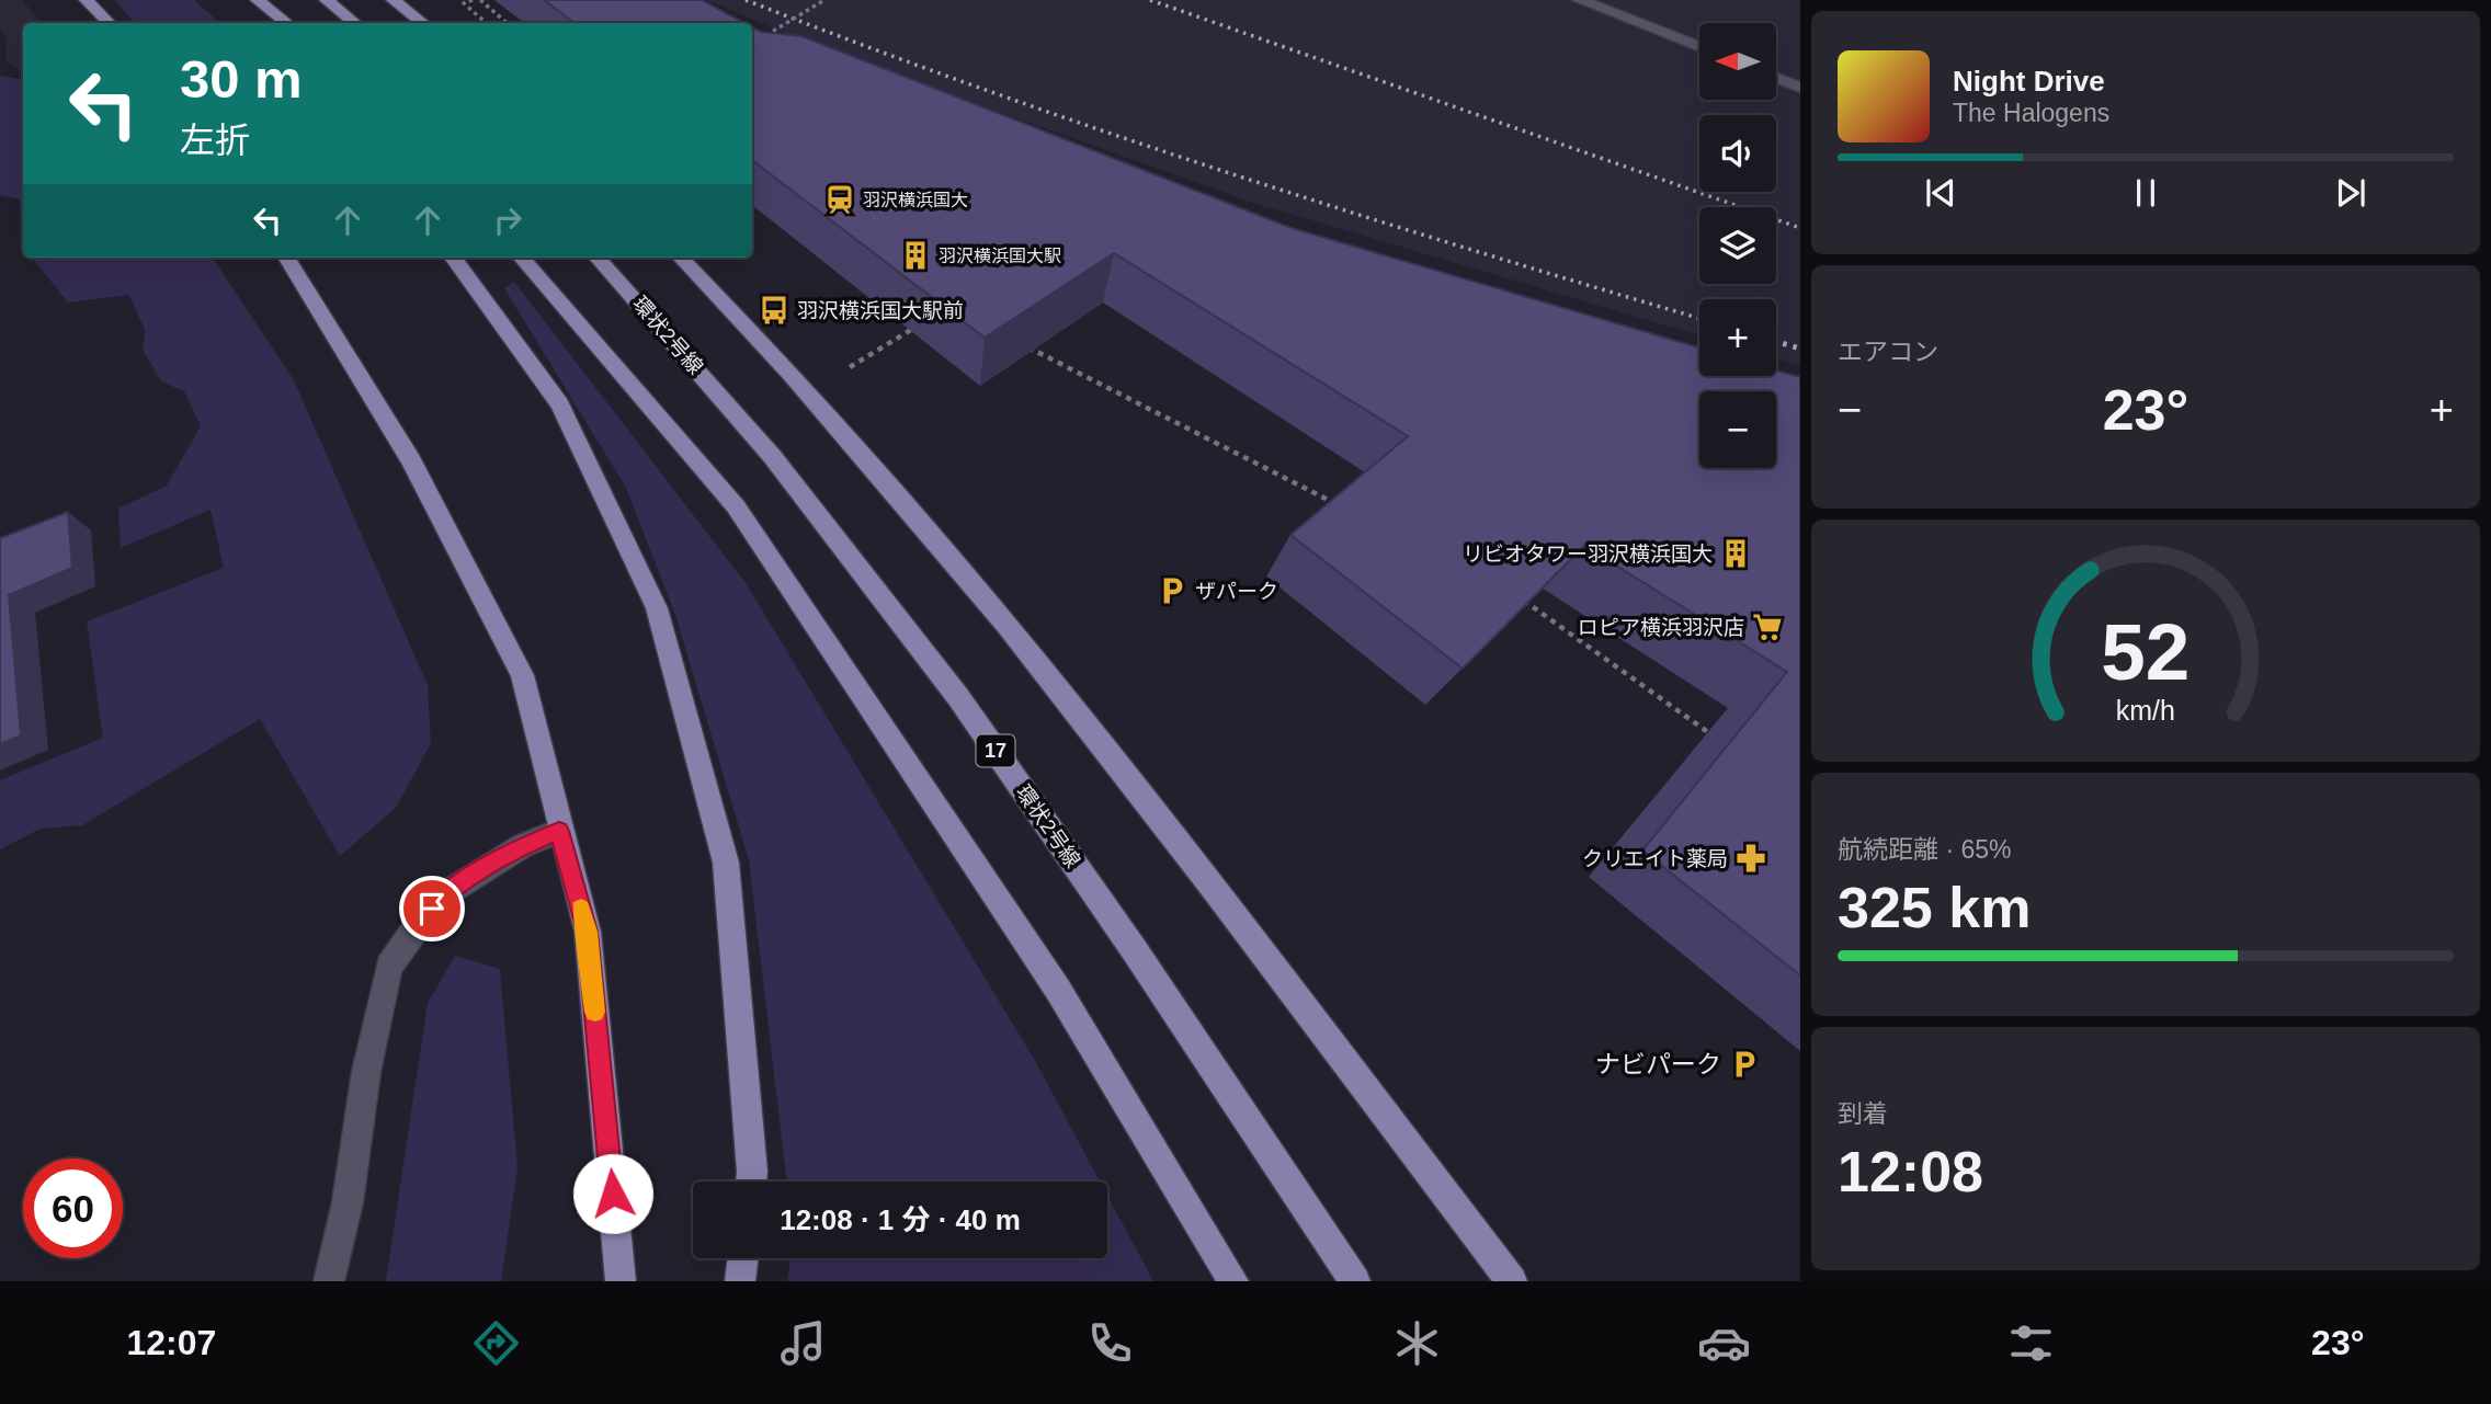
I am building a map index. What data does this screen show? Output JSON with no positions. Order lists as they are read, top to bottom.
{
  "streets": {
    "main road": ["環状2号線", "17"]
  },
  "places": {
    "station": ["羽沢横浜国大"],
    "building": ["羽沢横浜国大駅", "リビオタワー羽沢横浜国大"],
    "bus stop": ["羽沢横浜国大駅前"],
    "parking": ["ザパーク", "ナビパーク"],
    "supermarket": ["ロピア横浜羽沢店"],
    "pharmacy": ["クリエイト薬局"]
  },
  "north": "left",
  "page": {
    "map_buttons": ["+", "−"],
    "turn": ["30 m", "左折"],
    "song": ["Night Drive", "The Halogens"],
    "tile": [
      "エアコン",
      ["航続距離 · 65%", "325 km"],
      ["到着", "12:08"]
    ],
    "heat": ["−", "23°", "+"],
    "limit": "60",
    "trip": "12:08 · 1 分 · 40 m",
    "tabs": ["12:07", "23°"],
    "gauge": ["52", "km/h"]
  }
}
